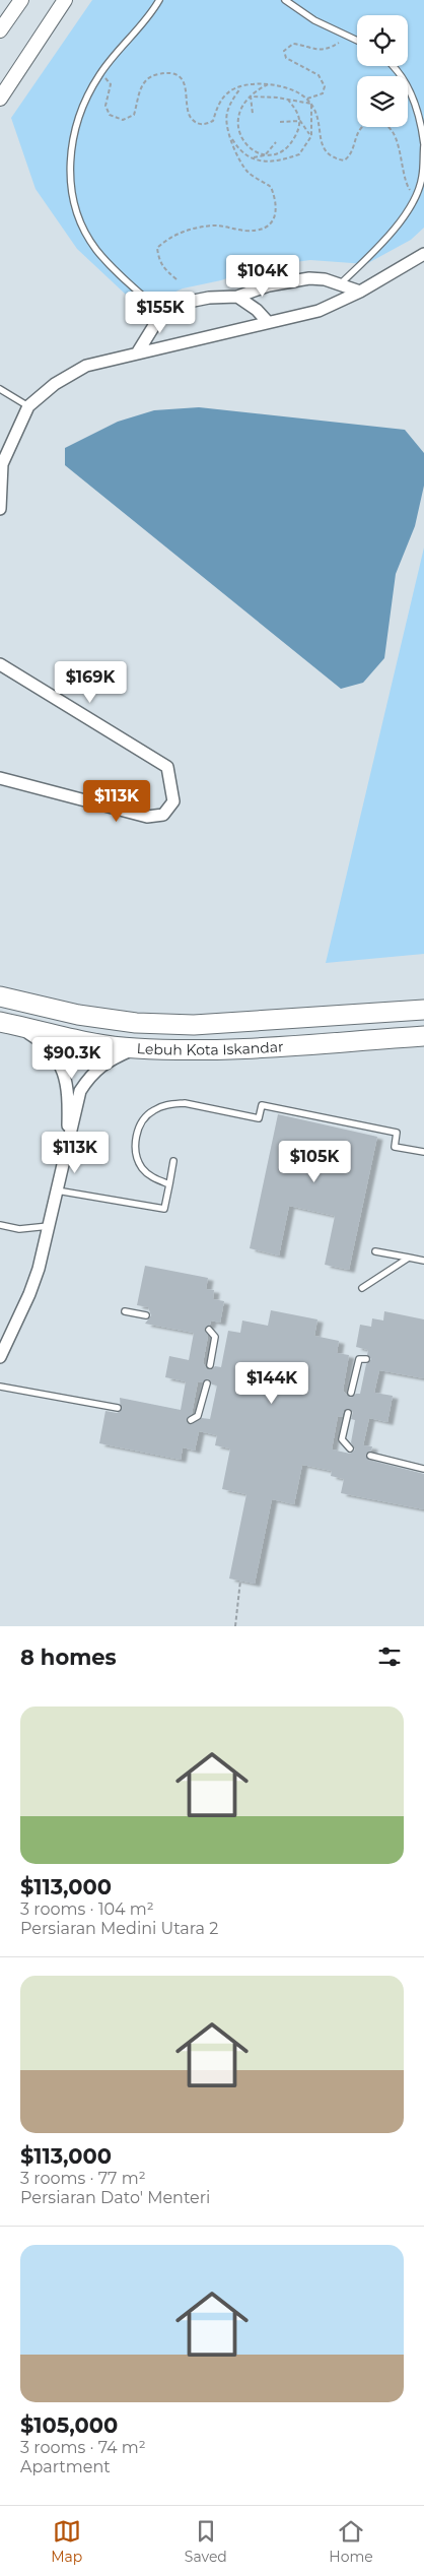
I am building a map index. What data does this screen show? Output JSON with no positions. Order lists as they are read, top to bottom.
{
  "streets": {
    "highway": ["Lebuh Kota Iskandar"]
  },
  "page": {
    "price": [
      "$104K",
      "$155K",
      "$169K",
      "$113K",
      "$90.3K",
      "$113K",
      "$105K",
      "$144K"
    ],
    "heading": "8 homes",
    "list": [
      {
        "name": "$113,000",
        "note": "3 rooms · 104 m² · Persiaran Medini Utara 2"
      },
      {
        "name": "$113,000",
        "note": "3 rooms · 77 m² · Persiaran Dato' Menteri"
      },
      {
        "name": "$105,000",
        "note": "3 rooms · 74 m² · Apartment"
      }
    ],
    "tabs": ["Map", "Saved", "Home"]
  }
}
